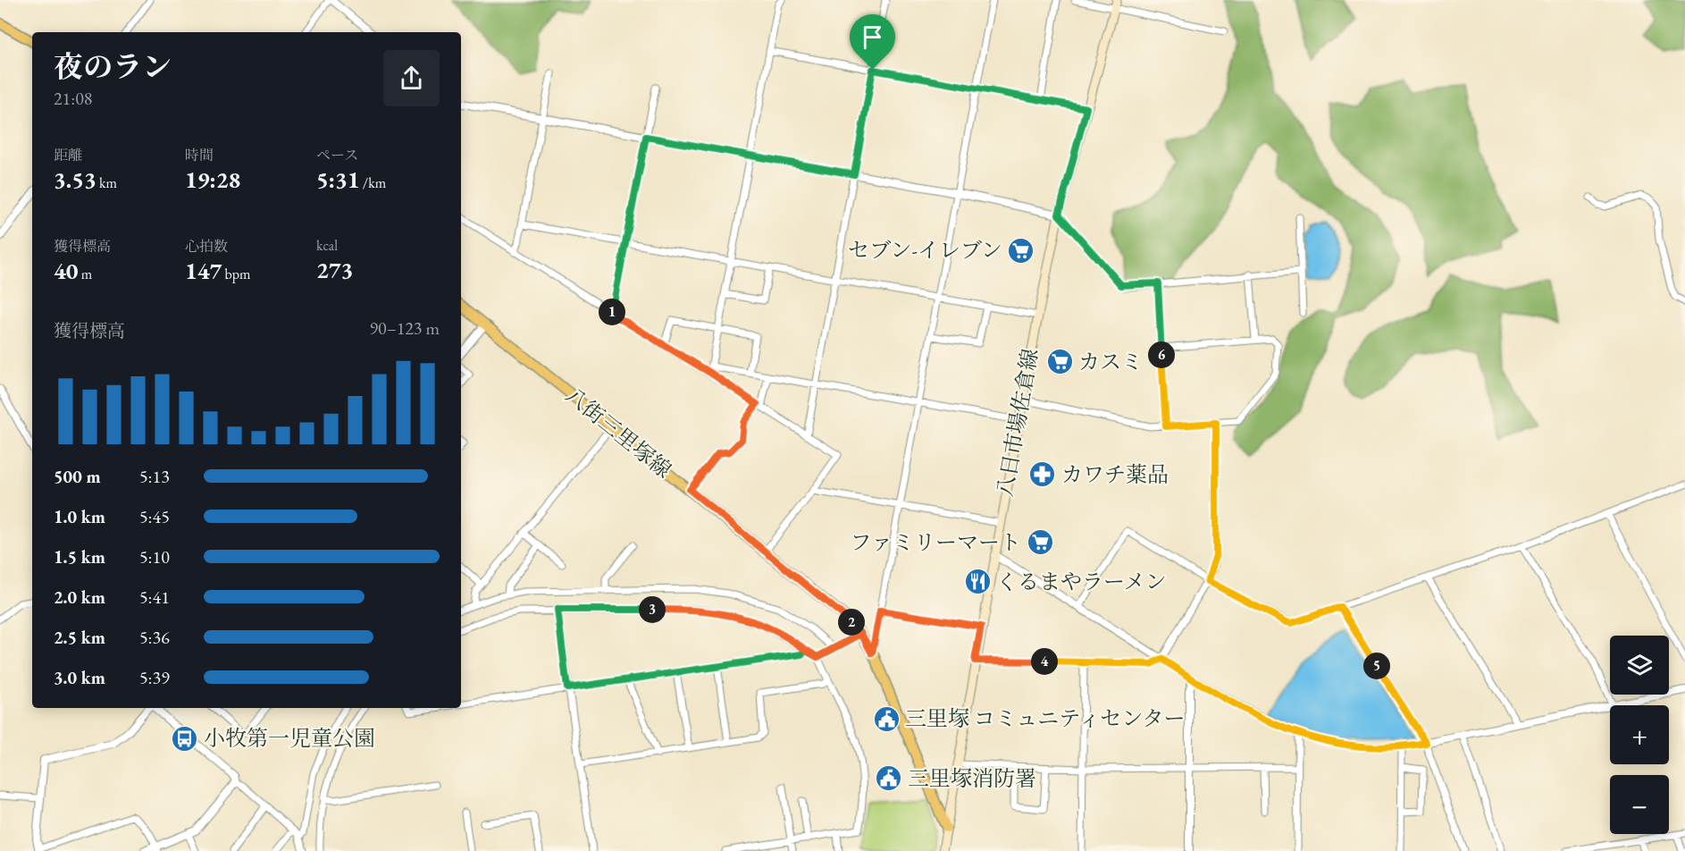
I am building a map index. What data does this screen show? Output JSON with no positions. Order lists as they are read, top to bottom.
{
  "streets": {
    "main road": ["八日市場佐倉線", "八街三里塚線"]
  },
  "crossings": [
    ["八日市場佐倉線", "八街三里塚線"]
  ],
  "places": {
    "supermarket": ["セブン-イレブン", "カスミ", "ファミリーマート"],
    "pharmacy": ["カワチ薬品"],
    "restaurant": ["くるまやラーメン"],
    "public building": ["三里塚 コミュニティセンター", "三里塚消防署"],
    "bus stop": ["小牧第一児童公園"]
  },
  "page": {
    "heading": ["夜のラン", "21:08"],
    "stats": [
      ["距離", "3.53 km"],
      ["時間", "19:28"],
      ["ペース", "5:31 /km"],
      ["獲得標高", "40 m"],
      ["心拍数", "147 bpm"],
      ["kcal", "273"]
    ],
    "pins": [
      "1",
      "6",
      "3",
      "2",
      "4",
      "5"
    ],
    "chart": ["獲得標高", "90–123 m"],
    "list": [
      {
        "name": "500 m",
        "note": "5:13"
      },
      {
        "name": "1.0 km",
        "note": "5:45"
      },
      {
        "name": "1.5 km",
        "note": "5:10"
      },
      {
        "name": "2.0 km",
        "note": "5:41"
      },
      {
        "name": "2.5 km",
        "note": "5:36"
      },
      {
        "name": "3.0 km",
        "note": "5:39"
      }
    ],
    "map_buttons": ["+", "−"]
  }
}
